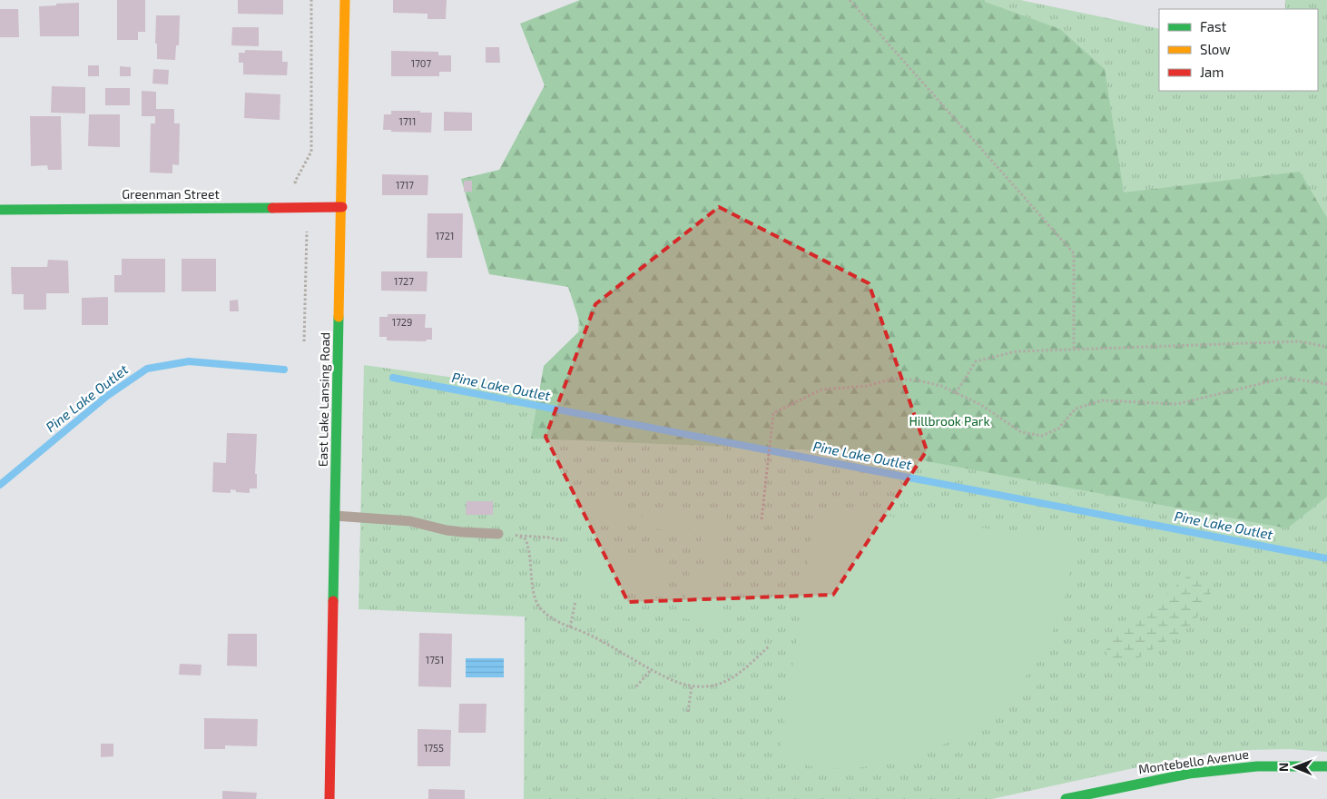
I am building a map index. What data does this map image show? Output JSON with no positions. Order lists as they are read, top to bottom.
{
  "streets": {
    "street": ["Greenman Street", "East Lake Lansing Road", "Montebello Avenue"]
  },
  "crossings": [
    ["Greenman Street", "East Lake Lansing Road"]
  ],
  "water": ["Pine Lake Outlet"],
  "parks": ["Hillbrook Park"],
  "house_numbers": [
    "1707",
    "1711",
    "1717",
    "1721",
    "1727",
    "1729",
    "1751",
    "1755"
  ],
  "legend": ["Fast", "Slow", "Jam"],
  "north": "left"
}
